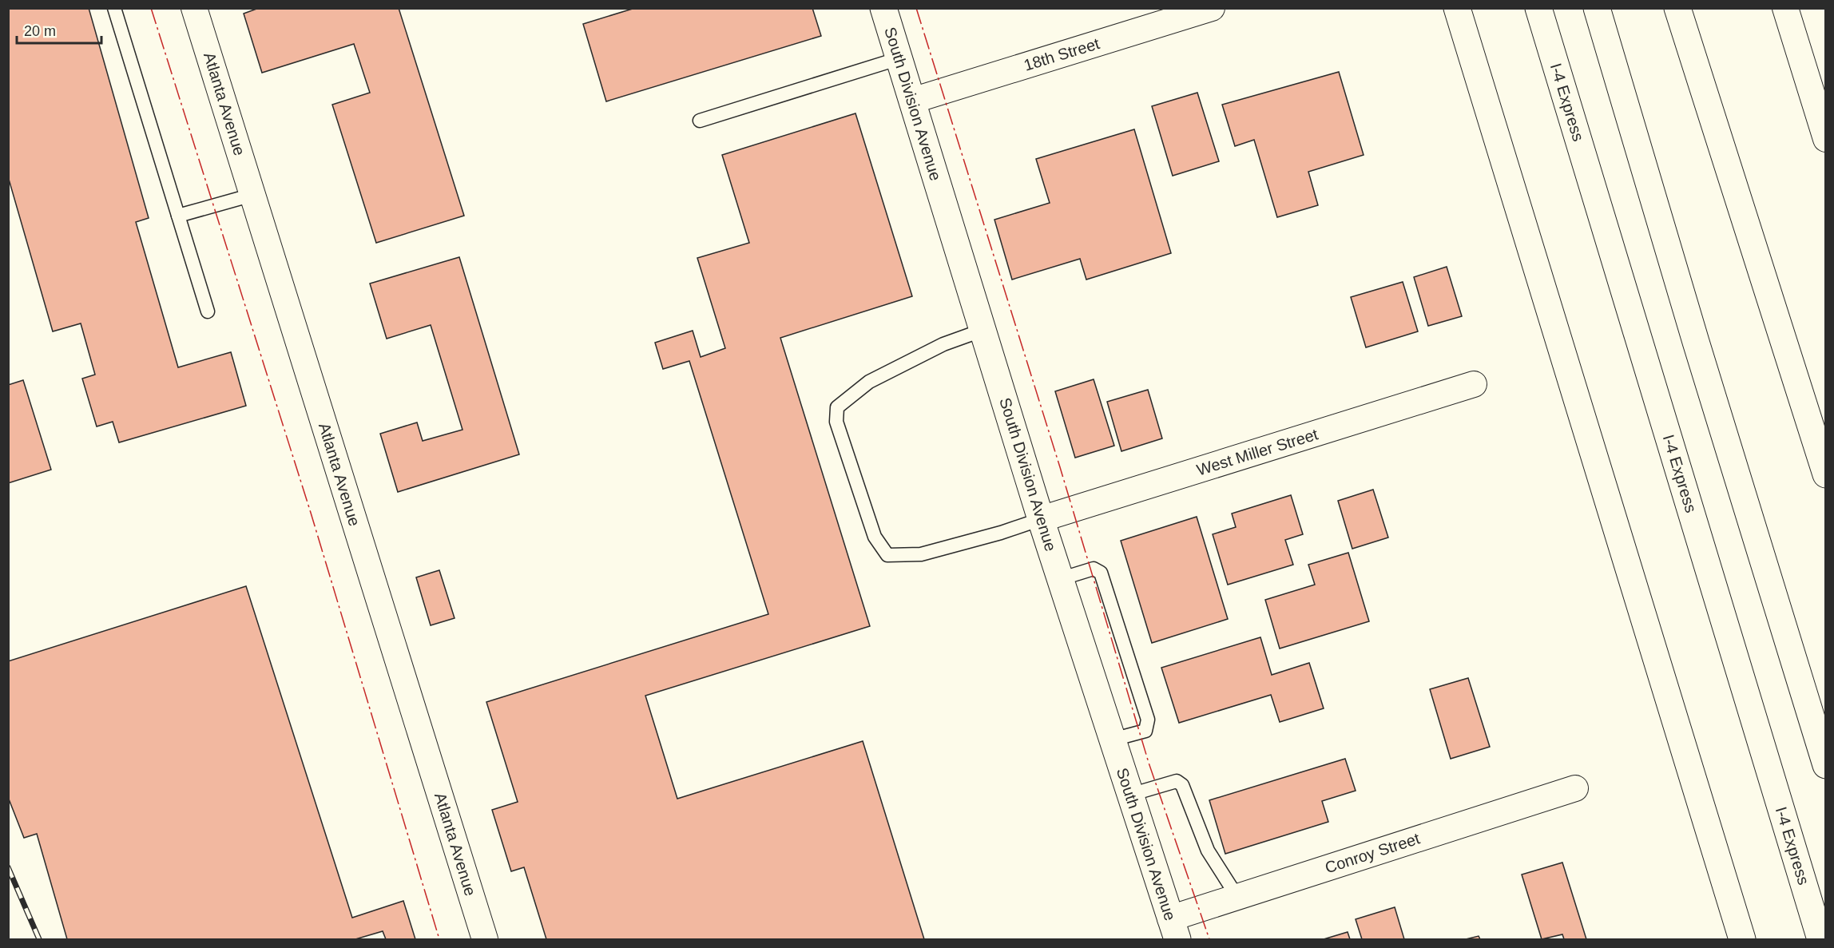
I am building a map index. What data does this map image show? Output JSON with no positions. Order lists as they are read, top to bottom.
{
  "streets": {
    "main road": ["I-4 Express", "South Division Avenue"],
    "street": [
      "18th Street",
      "Atlanta Avenue",
      "West Miller Street",
      "Conroy Street"
    ]
  },
  "crossings": [
    ["18th Street", "South Division Avenue"],
    ["South Division Avenue", "West Miller Street"],
    ["South Division Avenue", "Conroy Street"]
  ],
  "scale_bar": "20 m"
}
